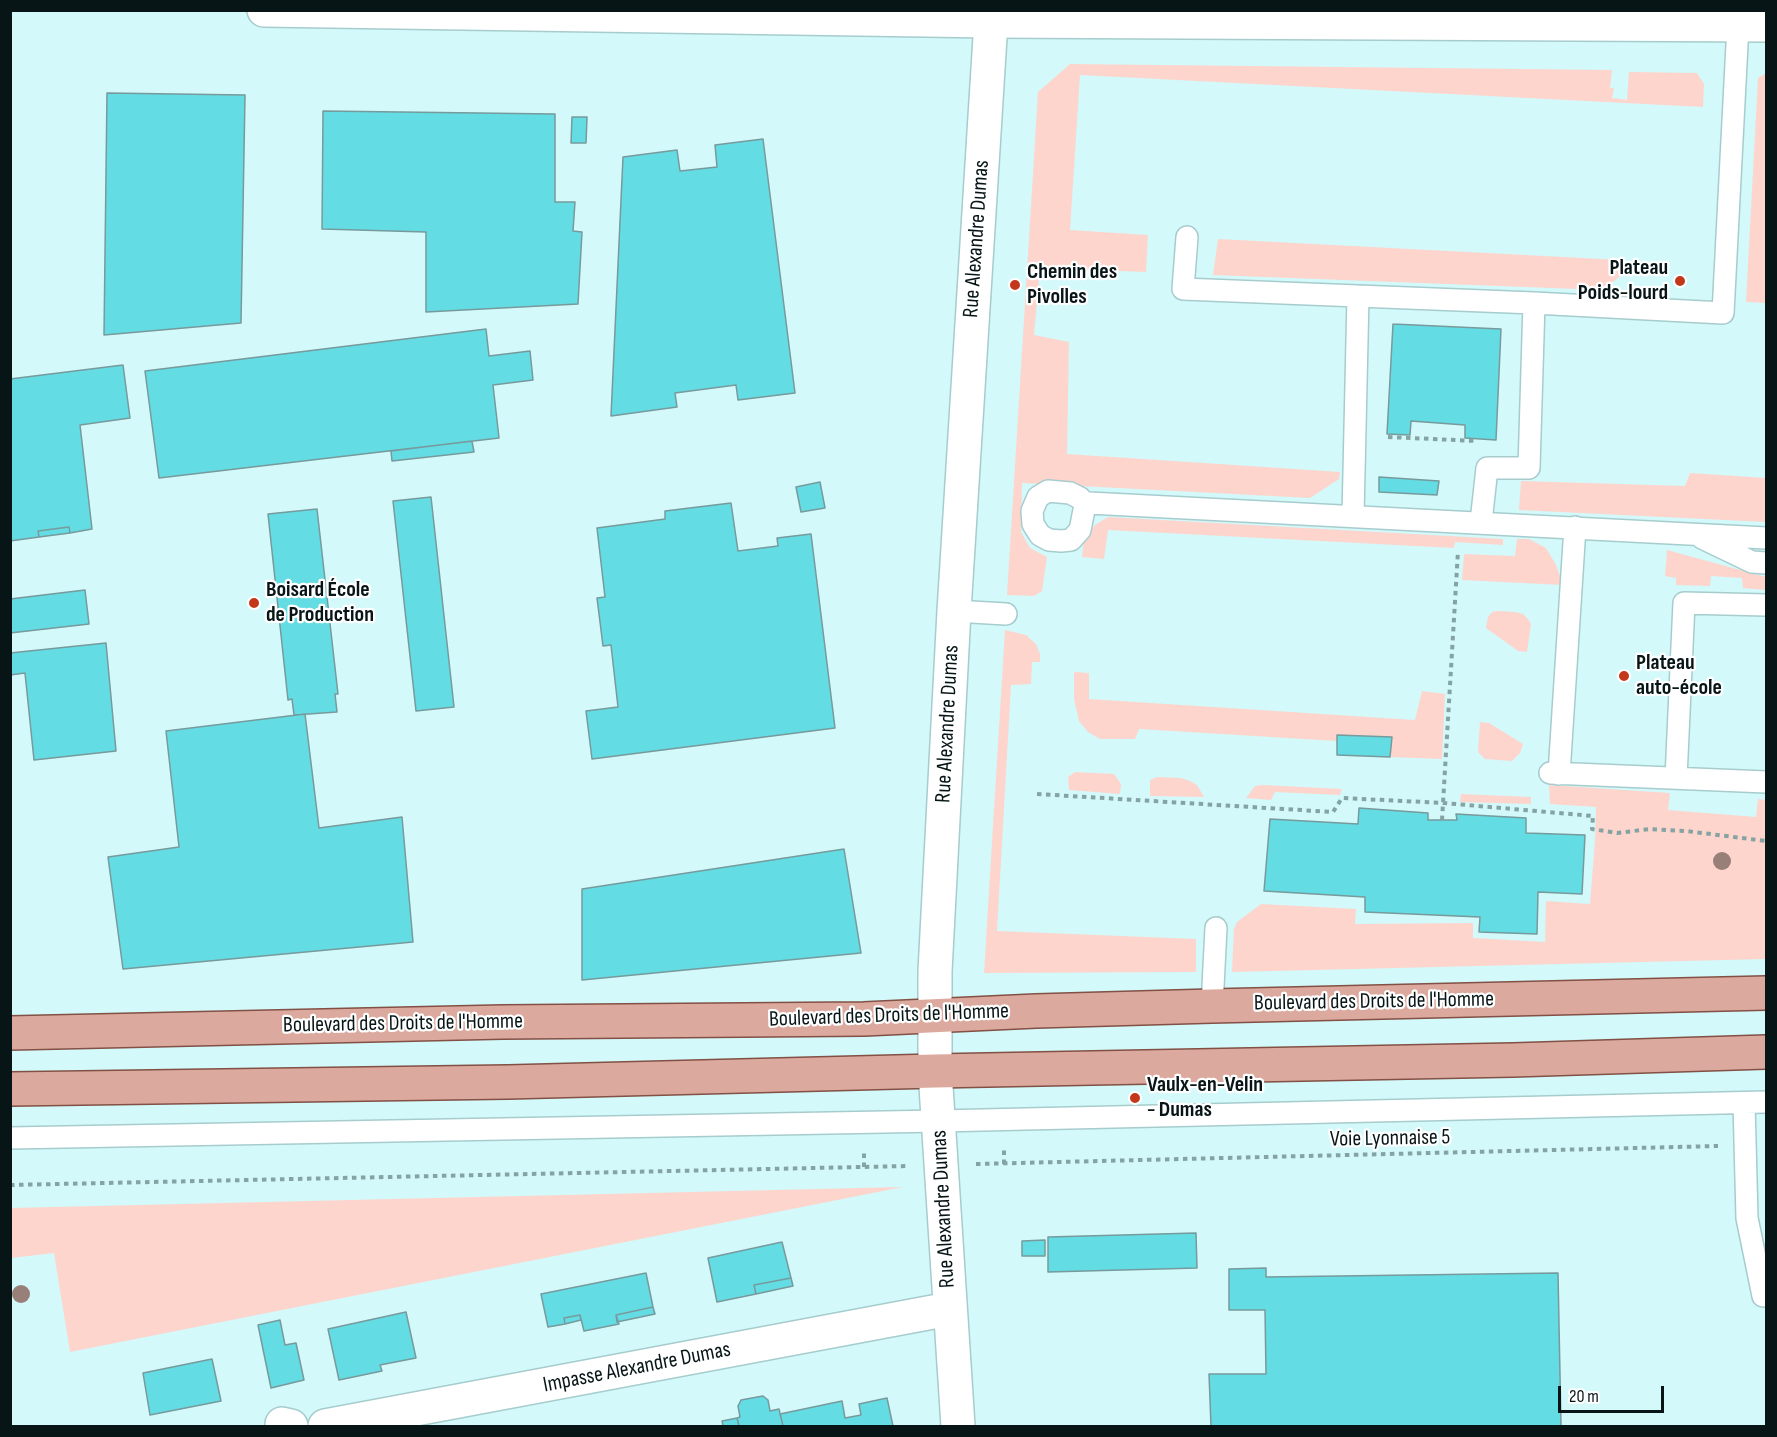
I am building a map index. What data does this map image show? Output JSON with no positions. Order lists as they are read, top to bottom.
{
  "streets": {
    "main road": ["Boulevard des Droits de l'Homme"],
    "street": ["Rue Alexandre Dumas", "Impasse Alexandre Dumas"],
    "path": ["Voie Lyonnaise 5"]
  },
  "crossings": [
    ["Rue Alexandre Dumas", "Boulevard des Droits de l'Homme"],
    ["Rue Alexandre Dumas", "Impasse Alexandre Dumas"]
  ],
  "places": [
    "Plateau Poids-lourd",
    "Chemin des Pivolles",
    "Boisard École de Production",
    "Plateau auto-école",
    "Vaulx-en-Velin - Dumas"
  ],
  "scale_bar": "20 m"
}
